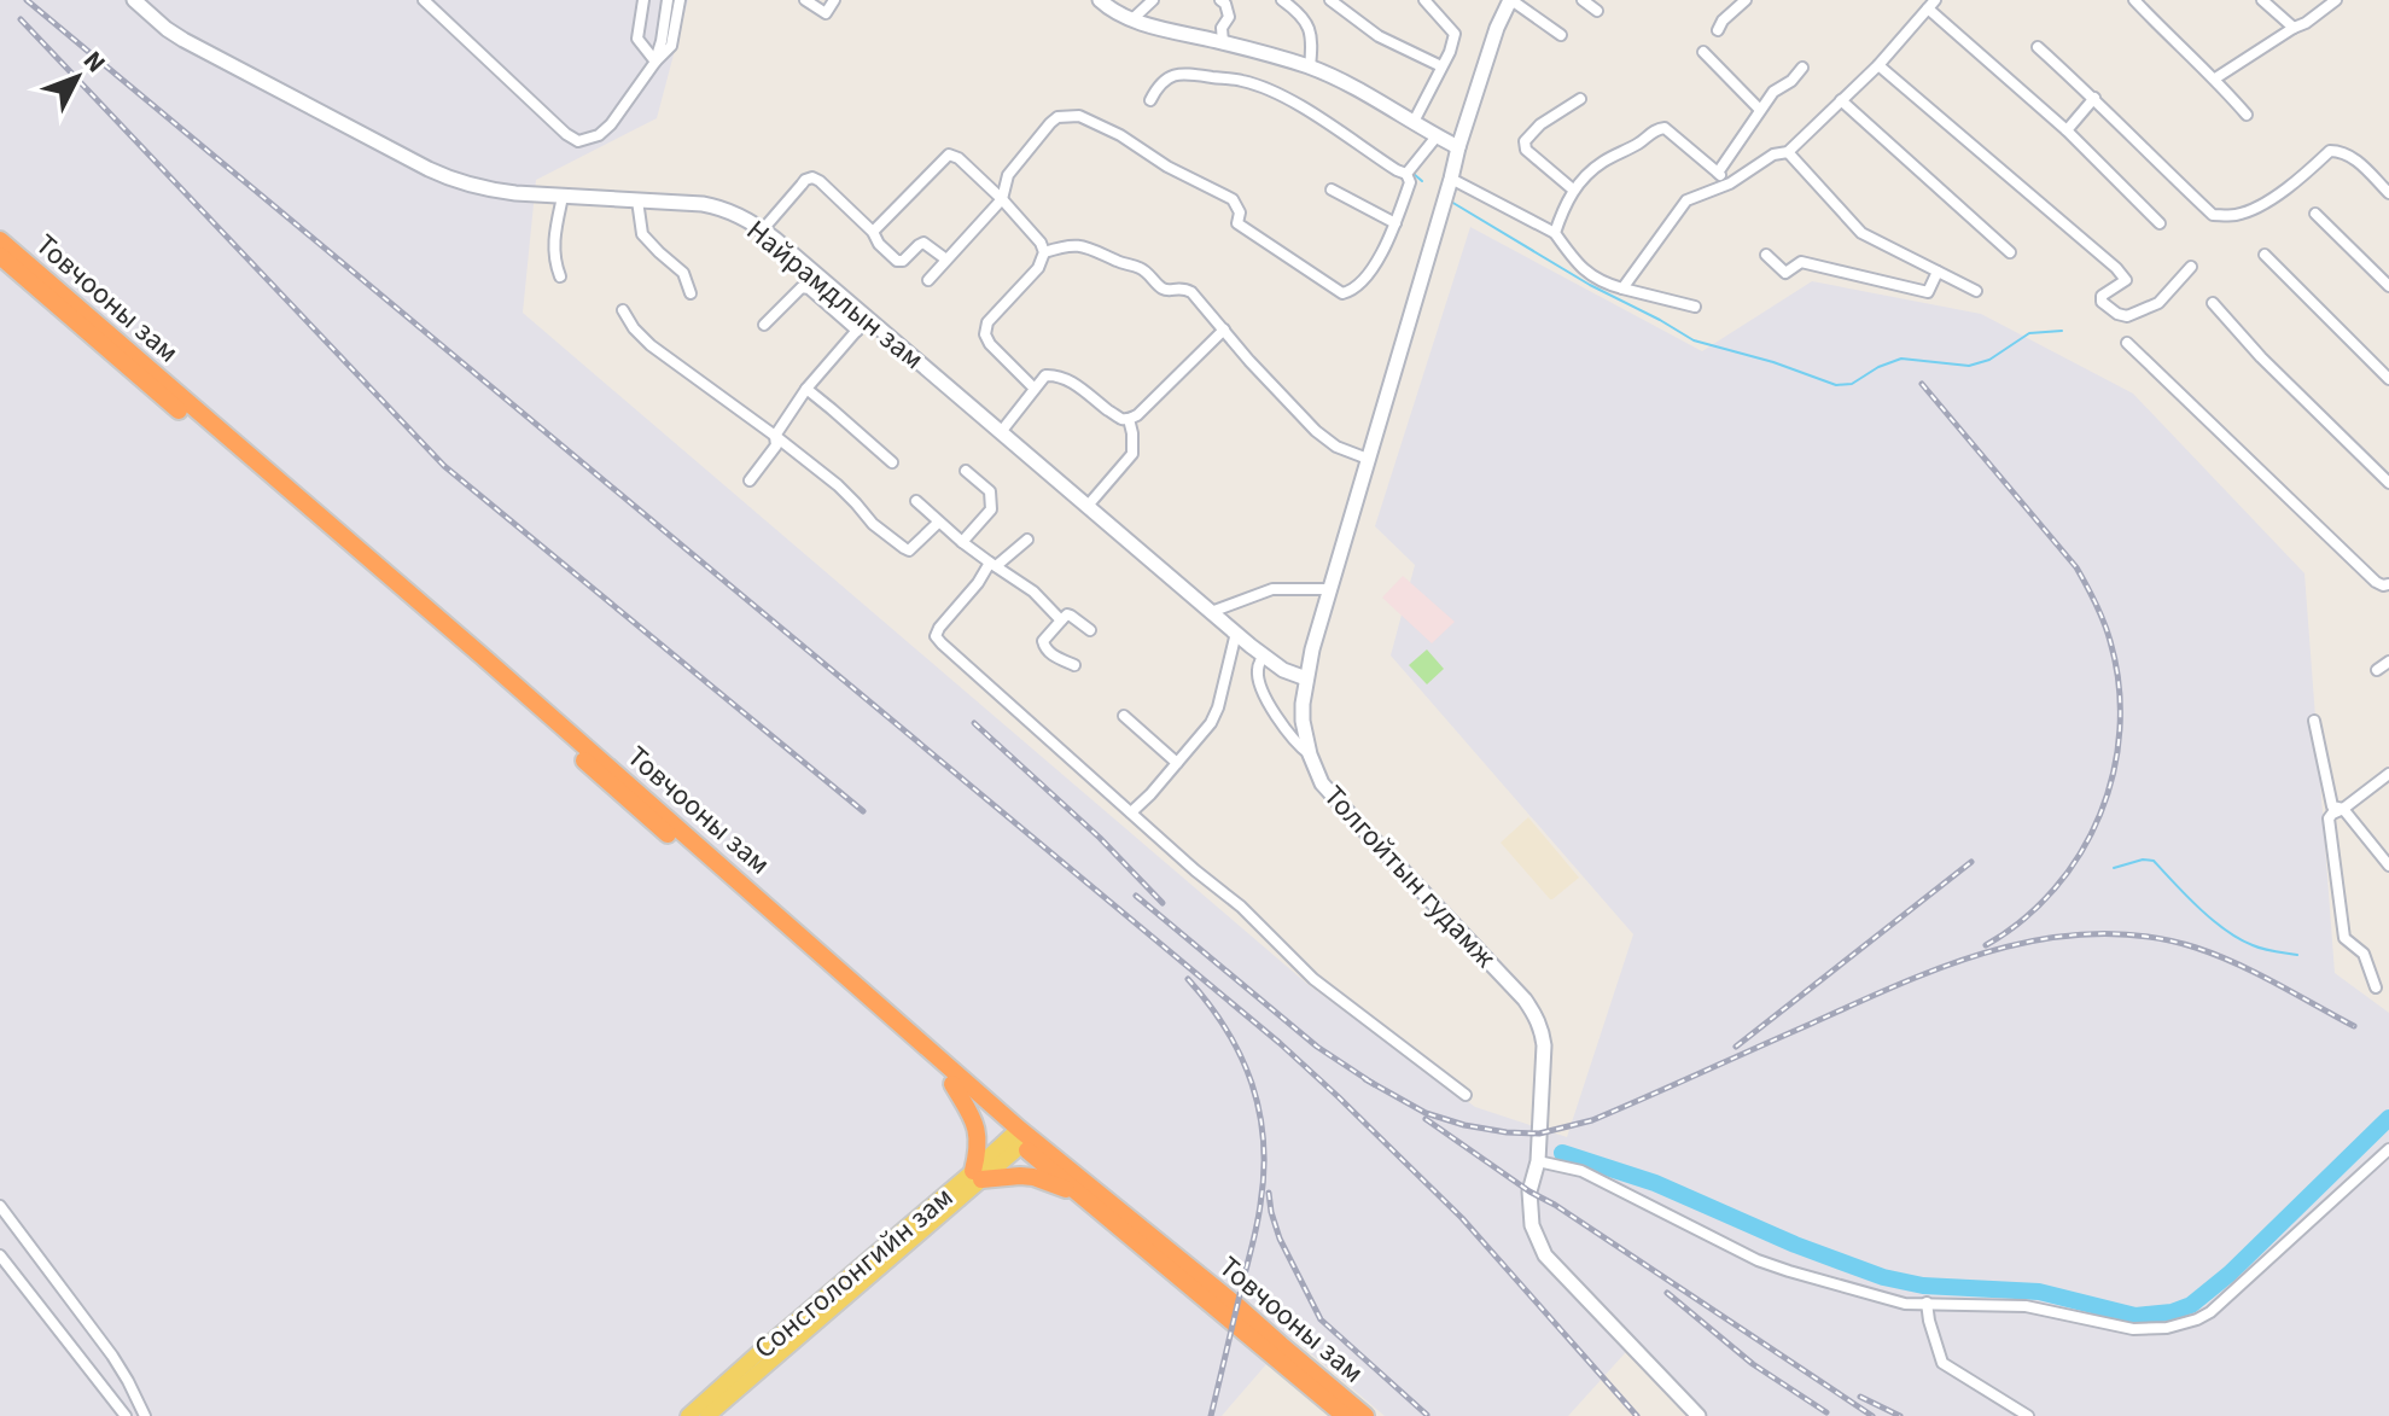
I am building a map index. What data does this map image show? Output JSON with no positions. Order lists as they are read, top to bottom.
{
  "streets": {
    "highway": ["Товчооны зам"],
    "main road": ["Найрамдлын зам", "Толгойтын гудамж", "Сонсголонгийн зам"]
  },
  "crossings": [
    ["Найрамдлын зам", "Толгойтын гудамж"],
    ["Товчооны зам", "Сонсголонгийн зам"]
  ],
  "north": "top right"
}
